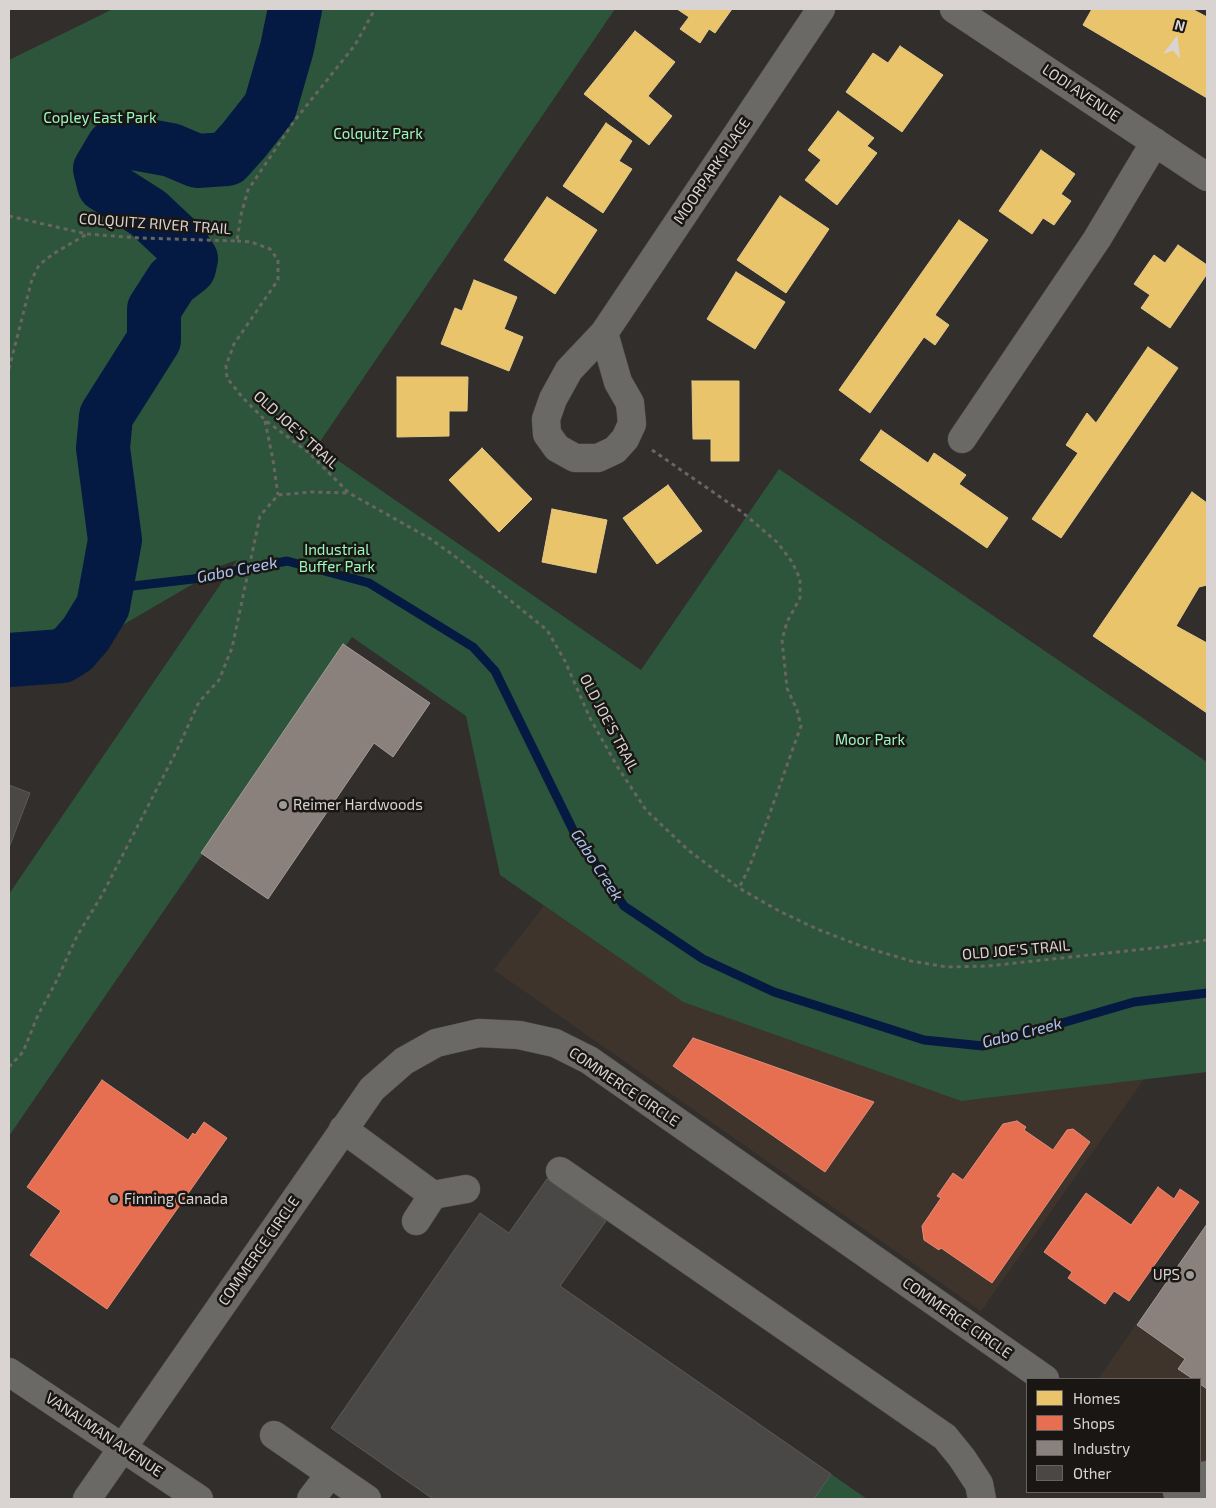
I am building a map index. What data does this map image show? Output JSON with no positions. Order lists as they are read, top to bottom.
{
  "streets": {
    "street": [
      "LODI AVENUE",
      "MOORPARK PLACE",
      "COMMERCE CIRCLE",
      "VANALMAN AVENUE"
    ],
    "path": ["COLQUITZ RIVER TRAIL", "OLD JOE'S TRAIL"]
  },
  "crossings": [
    ["COLQUITZ RIVER TRAIL", "OLD JOE'S TRAIL"],
    ["COMMERCE CIRCLE", "VANALMAN AVENUE"]
  ],
  "water": ["Gabo Creek"],
  "parks": [
    "Copley East Park",
    "Colquitz Park",
    "Industrial Buffer Park",
    "Moor Park"
  ],
  "places": ["Reimer Hardwoods", "Finning Canada", "UPS"],
  "legend": [
    "Homes",
    "Shops",
    "Industry",
    "Other"
  ],
  "north": "top"
}
